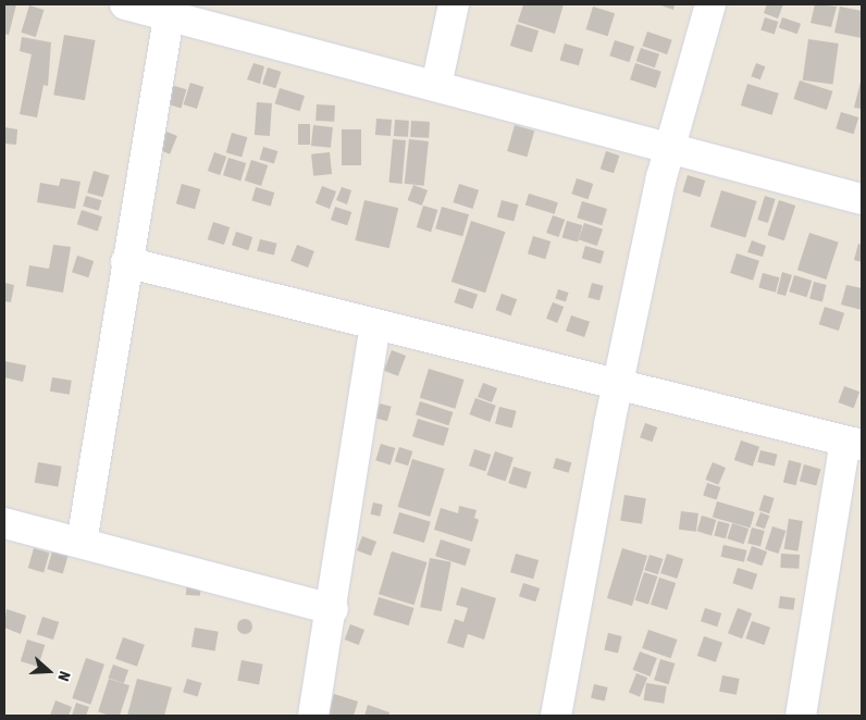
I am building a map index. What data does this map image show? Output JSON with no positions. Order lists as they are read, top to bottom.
{
  "north": "right"
}
